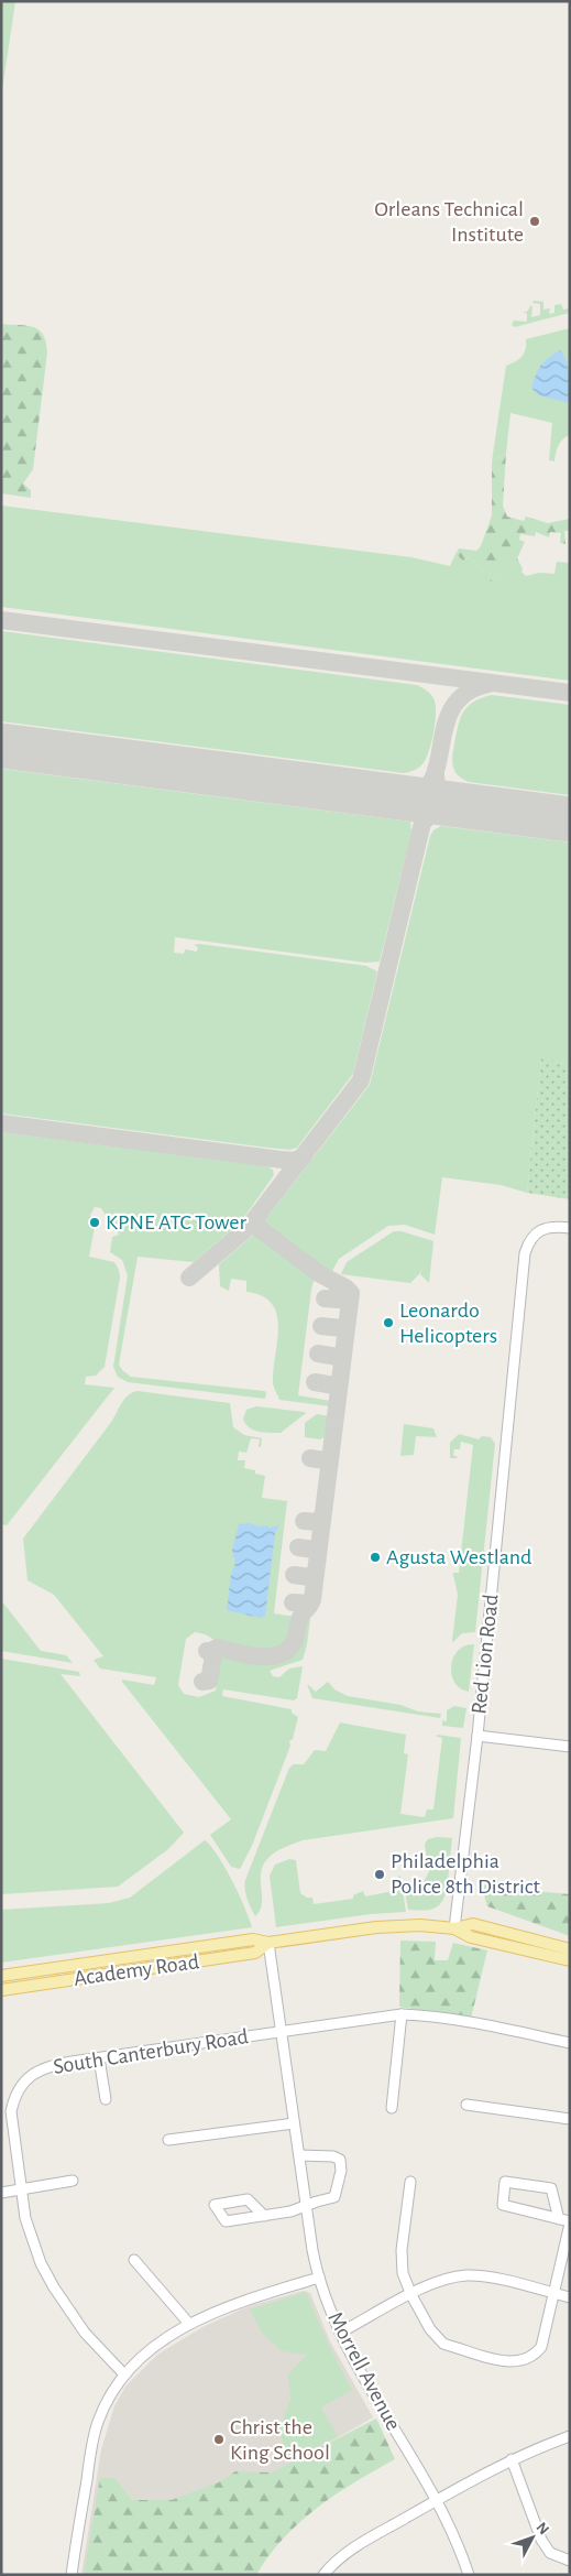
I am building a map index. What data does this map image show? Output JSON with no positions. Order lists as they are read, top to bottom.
{
  "streets": {
    "main road": ["Academy Road"],
    "street": ["Red Lion Road", "South Canterbury Road", "Morrell Avenue"]
  },
  "crossings": [
    ["Red Lion Road", "Academy Road"],
    ["Academy Road", "Morrell Avenue"],
    ["South Canterbury Road", "Morrell Avenue"]
  ],
  "places": [
    "Orleans Technical Institute",
    "KPNE ATC Tower",
    "Leonardo Helicopters",
    "Agusta Westland",
    "Philadelphia Police 8th District",
    "Christ the King School"
  ],
  "north": "top right"
}
